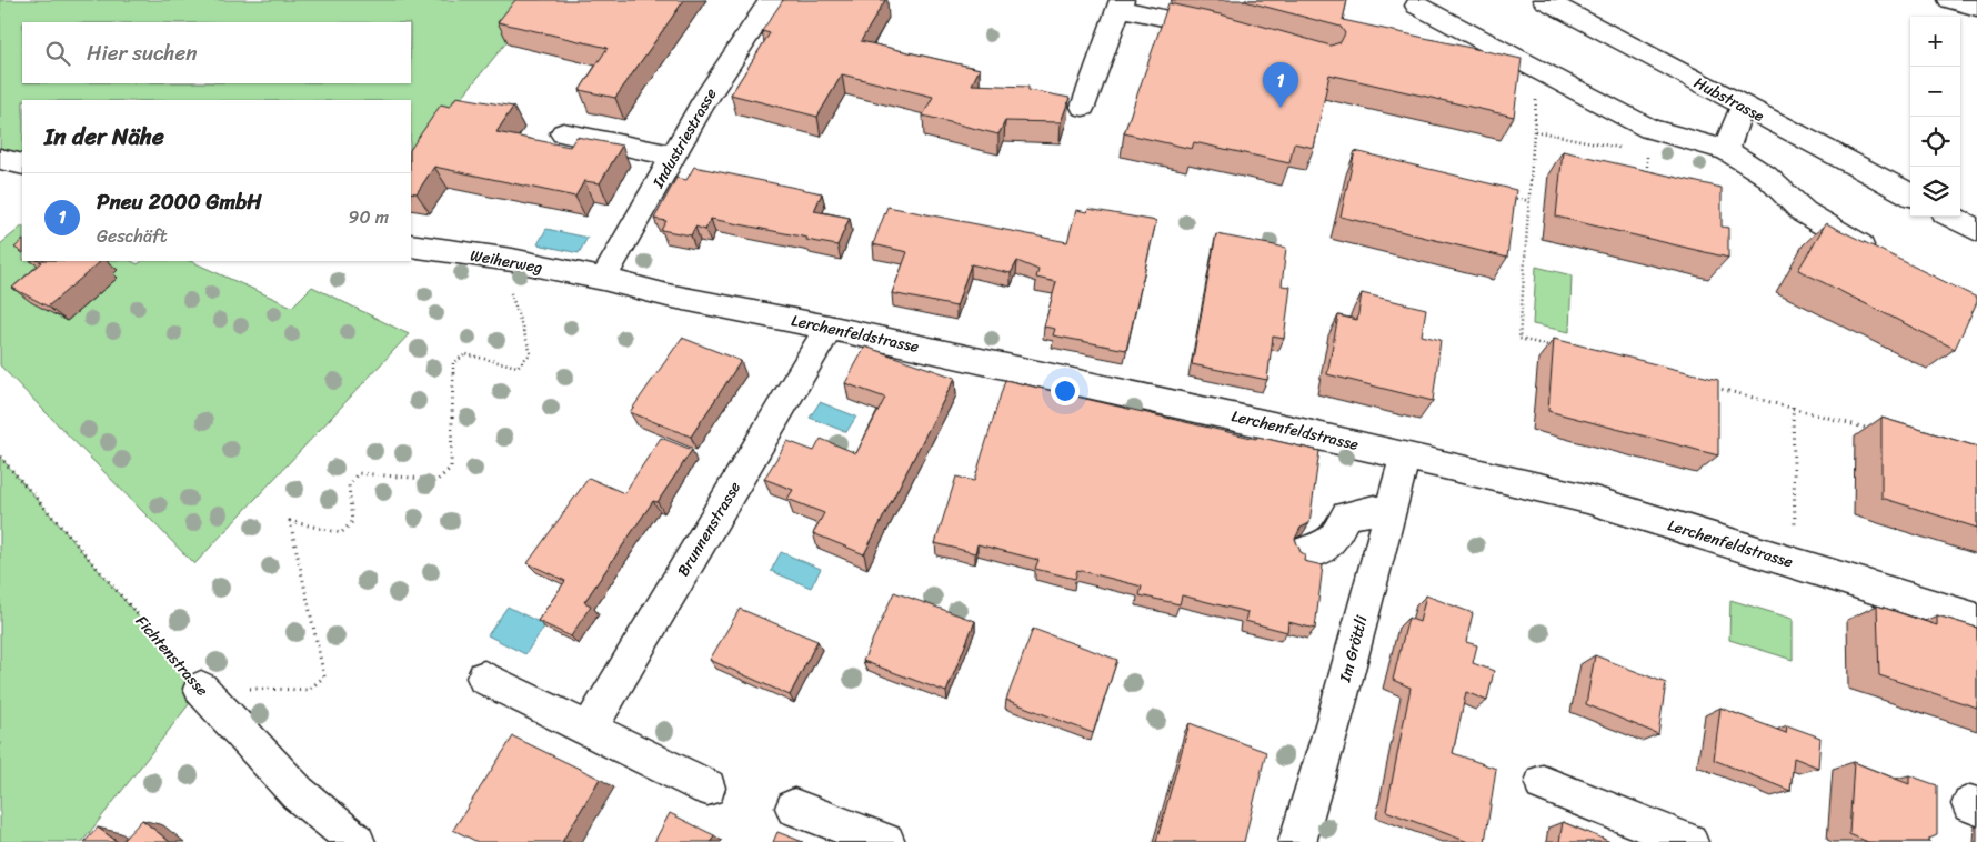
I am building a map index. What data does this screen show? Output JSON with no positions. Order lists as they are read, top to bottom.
{
  "streets": {
    "main road": [
      "Hubstrasse",
      "Industriestrasse",
      "Weiherweg",
      "Lerchenfeldstrasse",
      "Brunnenstrasse",
      "Im Gröttli",
      "Fichtenstrasse"
    ]
  },
  "crossings": [
    ["Industriestrasse", "Weiherweg"],
    ["Industriestrasse", "Lerchenfeldstrasse"],
    ["Weiherweg", "Lerchenfeldstrasse"],
    ["Lerchenfeldstrasse", "Brunnenstrasse"],
    ["Lerchenfeldstrasse", "Im Gröttli"]
  ],
  "page": {
    "map_buttons": ["+", "−"],
    "search": "Hier suchen",
    "pins": "1",
    "heading": "In der Nähe",
    "list": [
      {
        "mark": "1",
        "name": "Pneu 2000 GmbH",
        "note": "Geschäft",
        "value": "90 m"
      }
    ]
  }
}
